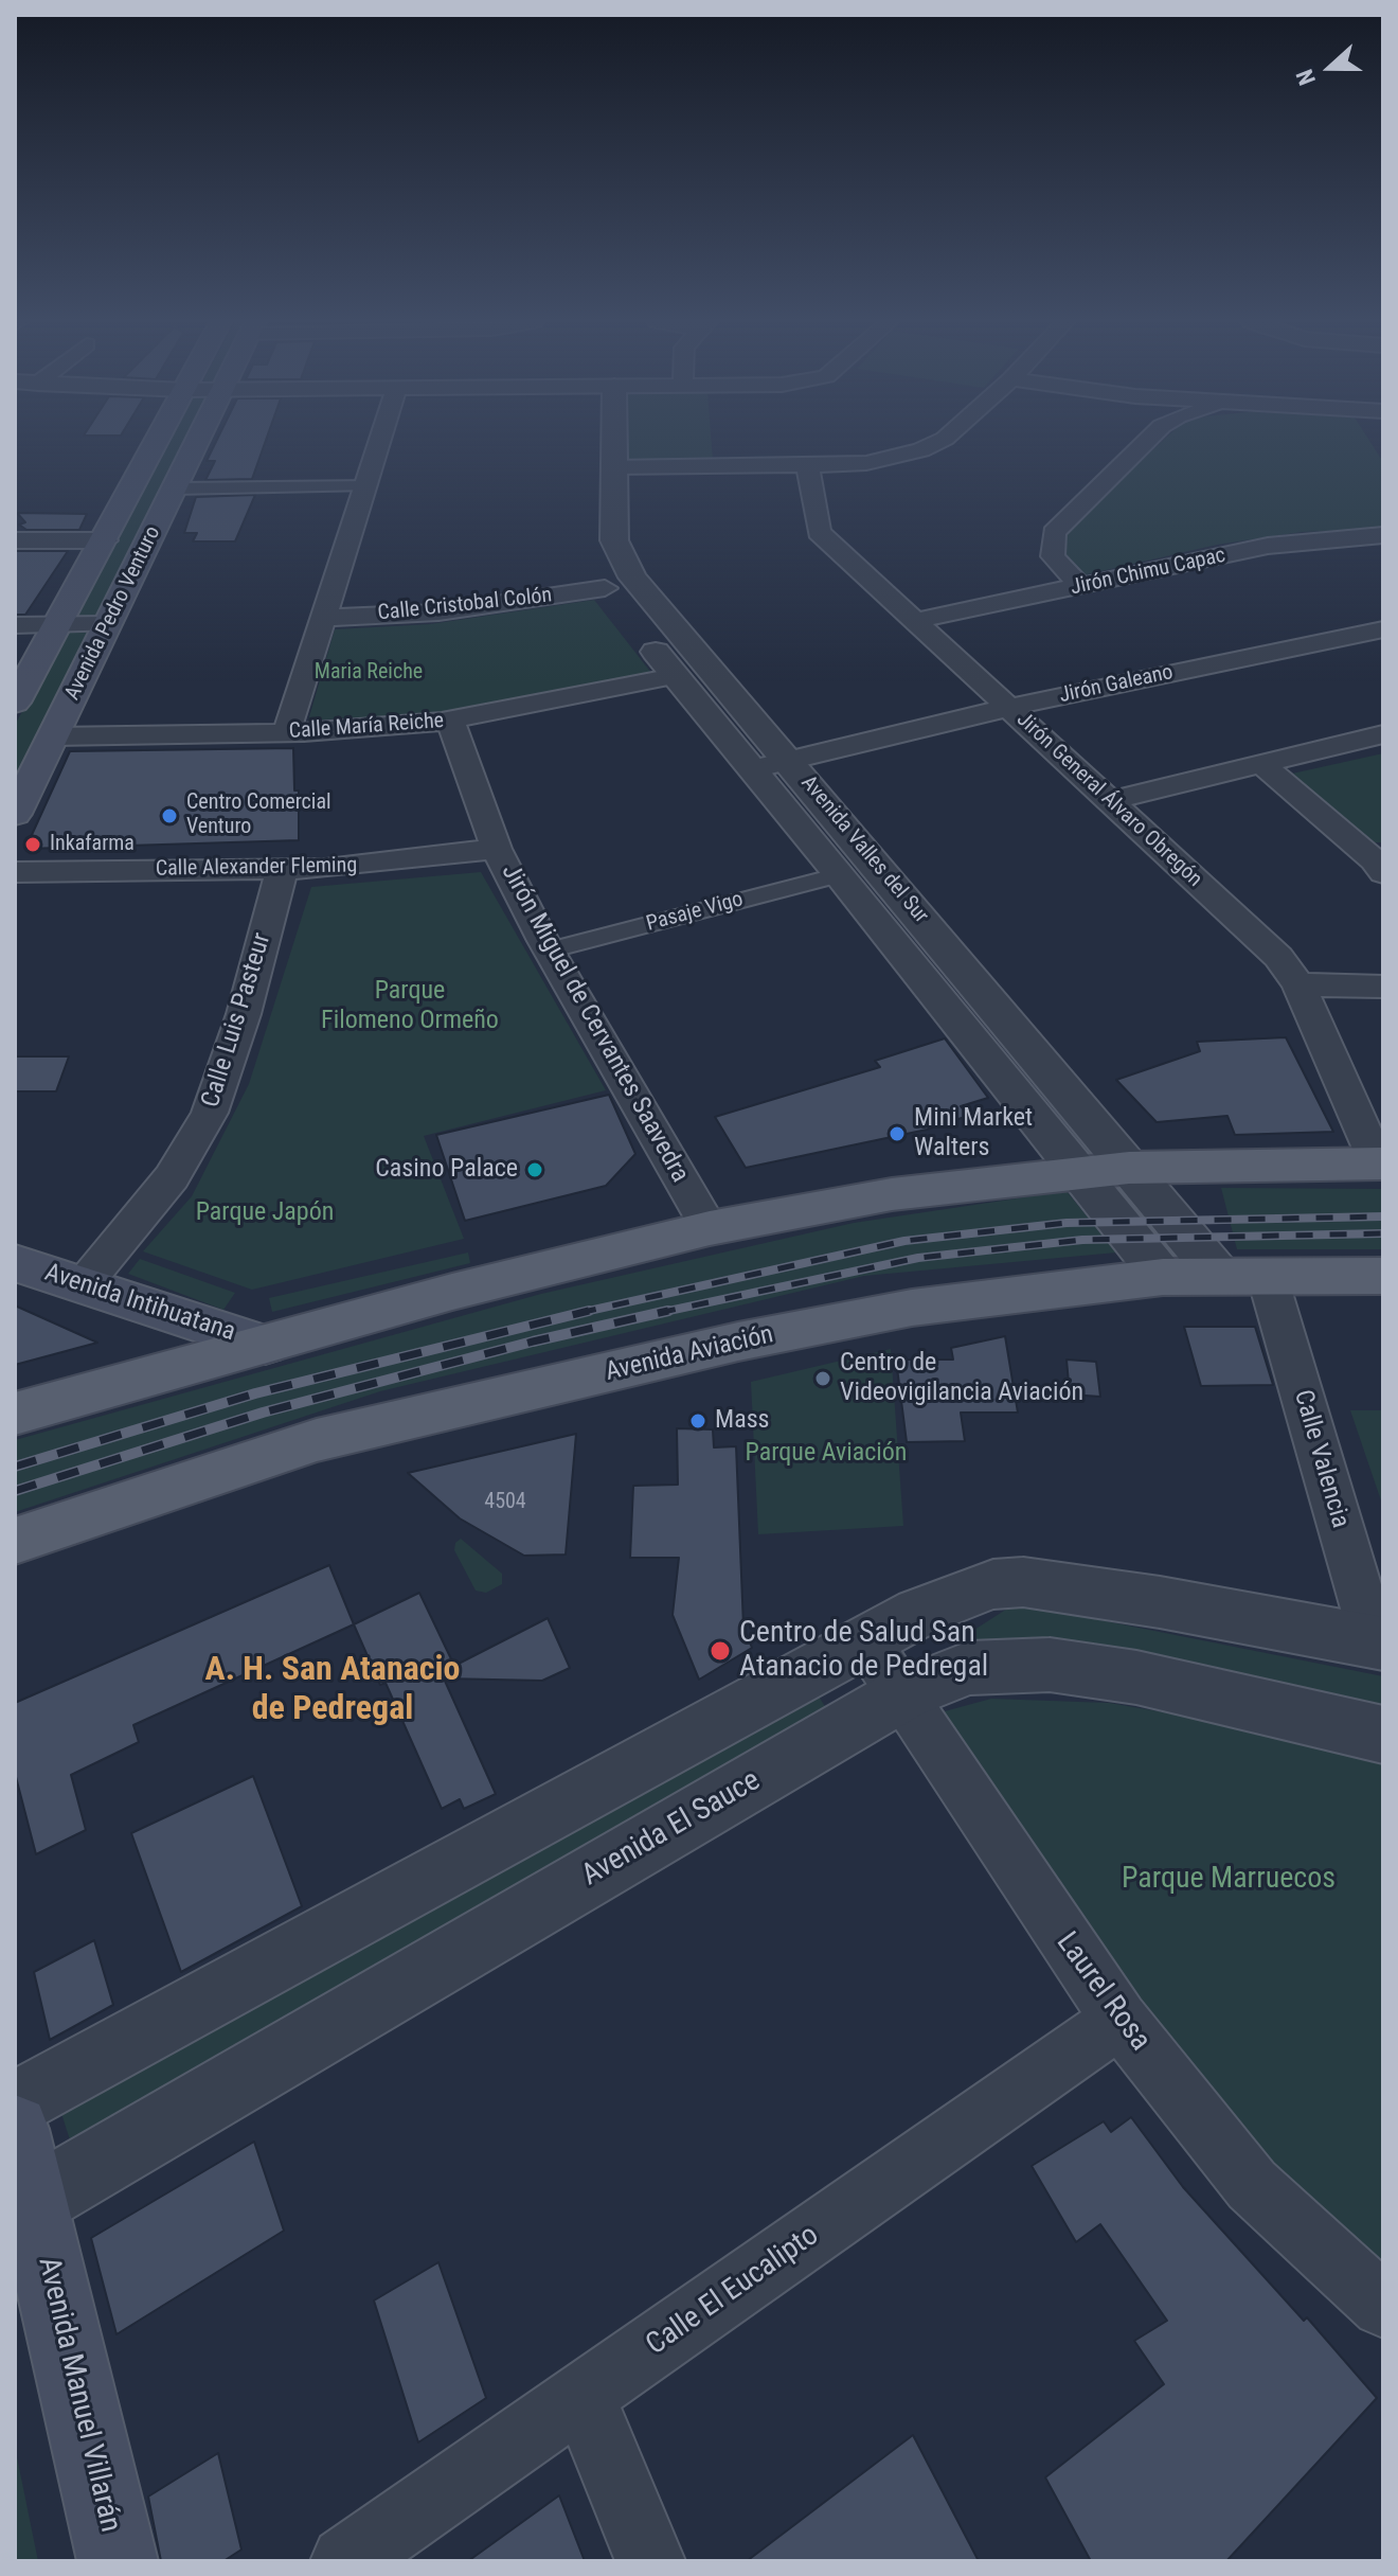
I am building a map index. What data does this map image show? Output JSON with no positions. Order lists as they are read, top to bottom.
{
  "streets": {
    "main road": [
      "Avenida Pedro Venturo",
      "Avenida Intihuatana",
      "Avenida Aviación",
      "Avenida Manuel Villarán"
    ],
    "street": [
      "Jirón Chimu Capac",
      "Calle Cristobal Colón",
      "Jirón Galeano",
      "Calle María Reiche",
      "Jirón General Álvaro Obregón",
      "Avenida Valles del Sur",
      "Calle Alexander Fleming",
      "Pasaje Vigo",
      "Calle Luis Pasteur",
      "Jirón Miguel de Cervantes Saavedra",
      "Calle Valencia",
      "Avenida El Sauce",
      "Laurel Rosa",
      "Calle El Eucalipto"
    ]
  },
  "crossings": [
    ["Jirón Chimu Capac", "Jirón General Álvaro Obregón"],
    ["Calle Cristobal Colón", "Avenida Valles del Sur"],
    ["Avenida Pedro Venturo", "Calle María Reiche"],
    ["Jirón Galeano", "Jirón General Álvaro Obregón"],
    ["Jirón Galeano", "Avenida Valles del Sur"],
    ["Calle María Reiche", "Avenida Valles del Sur"],
    ["Calle María Reiche", "Jirón Miguel de Cervantes Saavedra"],
    ["Avenida Valles del Sur", "Pasaje Vigo"],
    ["Avenida Valles del Sur", "Avenida Aviación"],
    ["Calle Alexander Fleming", "Calle Luis Pasteur"],
    ["Calle Alexander Fleming", "Jirón Miguel de Cervantes Saavedra"],
    ["Pasaje Vigo", "Jirón Miguel de Cervantes Saavedra"],
    ["Calle Luis Pasteur", "Avenida Intihuatana"],
    ["Avenida Aviación", "Calle Valencia"],
    ["Avenida El Sauce", "Laurel Rosa"],
    ["Avenida El Sauce", "Avenida Manuel Villarán"],
    ["Laurel Rosa", "Calle El Eucalipto"]
  ],
  "districts": ["A. H. San Atanacio de Pedregal"],
  "parks": [
    "Maria Reiche",
    "Parque Filomeno Ormeño",
    "Parque Japón",
    "Parque Aviación",
    "Parque Marruecos"
  ],
  "places": [
    "Centro Comercial Venturo",
    "Inkafarma",
    "Mini Market Walters",
    "Casino Palace",
    "Centro de Videovigilancia Aviación",
    "Mass",
    "Centro de Salud San Atanacio de Pedregal"
  ],
  "house_numbers": ["4504"],
  "north": "left"
}
